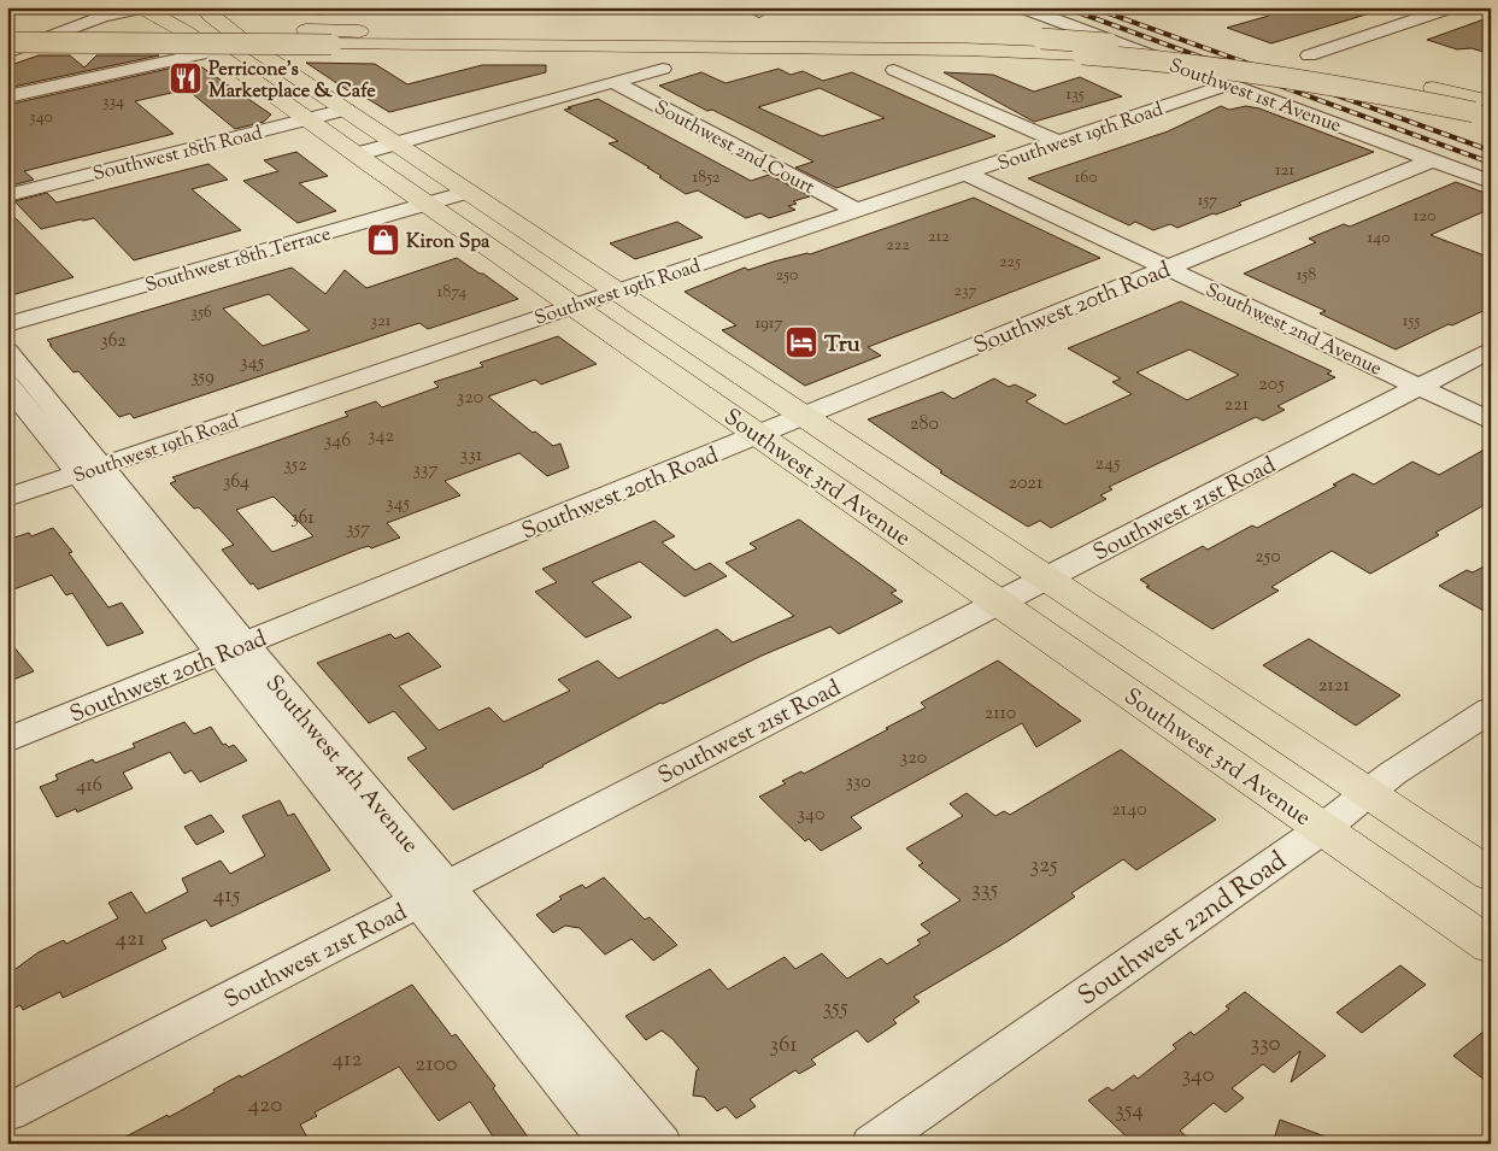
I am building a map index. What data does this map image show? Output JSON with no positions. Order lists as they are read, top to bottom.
{
  "streets": {
    "main road": ["Southwest 3rd Avenue"],
    "street": [
      "Southwest 1st Avenue",
      "Southwest 19th Road",
      "Southwest 2nd Court",
      "Southwest 18th Road",
      "Southwest 18th Terrace",
      "Southwest 20th Road",
      "Southwest 2nd Avenue",
      "Southwest 21st Road",
      "Southwest 4th Avenue",
      "Southwest 22nd Road"
    ]
  },
  "crossings": [
    ["Southwest 1st Avenue", "Southwest 19th Road"],
    ["Southwest 1st Avenue", "Southwest 20th Road"],
    ["Southwest 19th Road", "Southwest 2nd Court"],
    ["Southwest 19th Road", "Southwest 2nd Avenue"],
    ["Southwest 19th Road", "Southwest 3rd Avenue"],
    ["Southwest 19th Road", "Southwest 4th Avenue"],
    ["Southwest 18th Road", "Southwest 3rd Avenue"],
    ["Southwest 18th Terrace", "Southwest 3rd Avenue"],
    ["Southwest 20th Road", "Southwest 2nd Avenue"],
    ["Southwest 20th Road", "Southwest 3rd Avenue"],
    ["Southwest 20th Road", "Southwest 4th Avenue"],
    ["Southwest 2nd Avenue", "Southwest 21st Road"],
    ["Southwest 3rd Avenue", "Southwest 21st Road"],
    ["Southwest 3rd Avenue", "Southwest 22nd Road"],
    ["Southwest 21st Road", "Southwest 4th Avenue"]
  ],
  "places": {
    "restaurant": ["Perricone's Marketplace & Cafe"],
    "shop": ["Kiron Spa"],
    "hotel": ["Tru"]
  },
  "house_numbers": [
    "135",
    "334",
    "340",
    "121",
    "1852",
    "160",
    "157",
    "120",
    "212",
    "140",
    "222",
    "225",
    "250",
    "158",
    "237",
    "1874",
    "356",
    "321",
    "155",
    "1917",
    "362",
    "345",
    "359",
    "205",
    "320",
    "221",
    "280",
    "342",
    "346",
    "331",
    "245",
    "352",
    "337",
    "364",
    "2021",
    "345",
    "361",
    "357",
    "250",
    "2121",
    "2110",
    "320",
    "330",
    "416",
    "2140",
    "340",
    "325",
    "335",
    "415",
    "421",
    "355",
    "330",
    "361",
    "412",
    "2100",
    "340",
    "420",
    "354"
  ]
}
